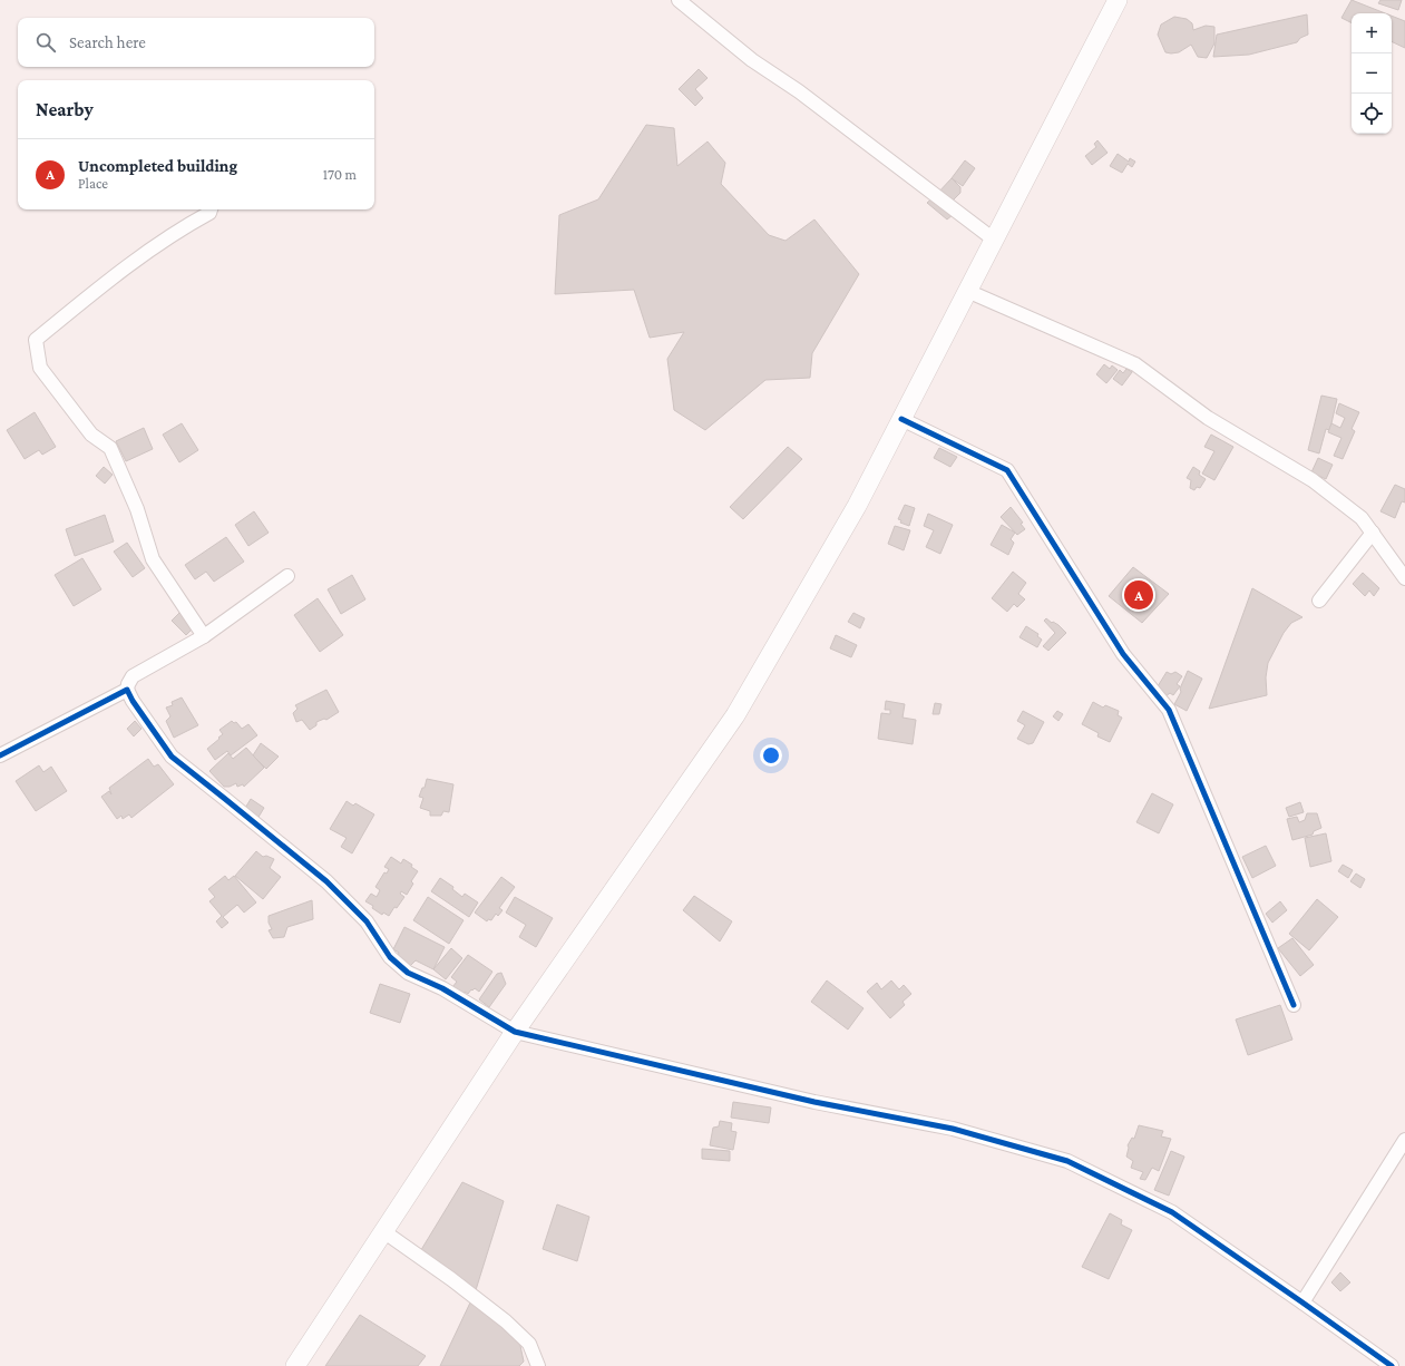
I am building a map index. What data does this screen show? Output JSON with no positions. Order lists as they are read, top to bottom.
{
  "page": {
    "map_buttons": ["+", "−"],
    "search": "Search here",
    "heading": "Nearby",
    "list": [
      {
        "mark": "A",
        "name": "Uncompleted building",
        "note": "Place",
        "value": "170 m"
      }
    ],
    "pins": "A"
  }
}
